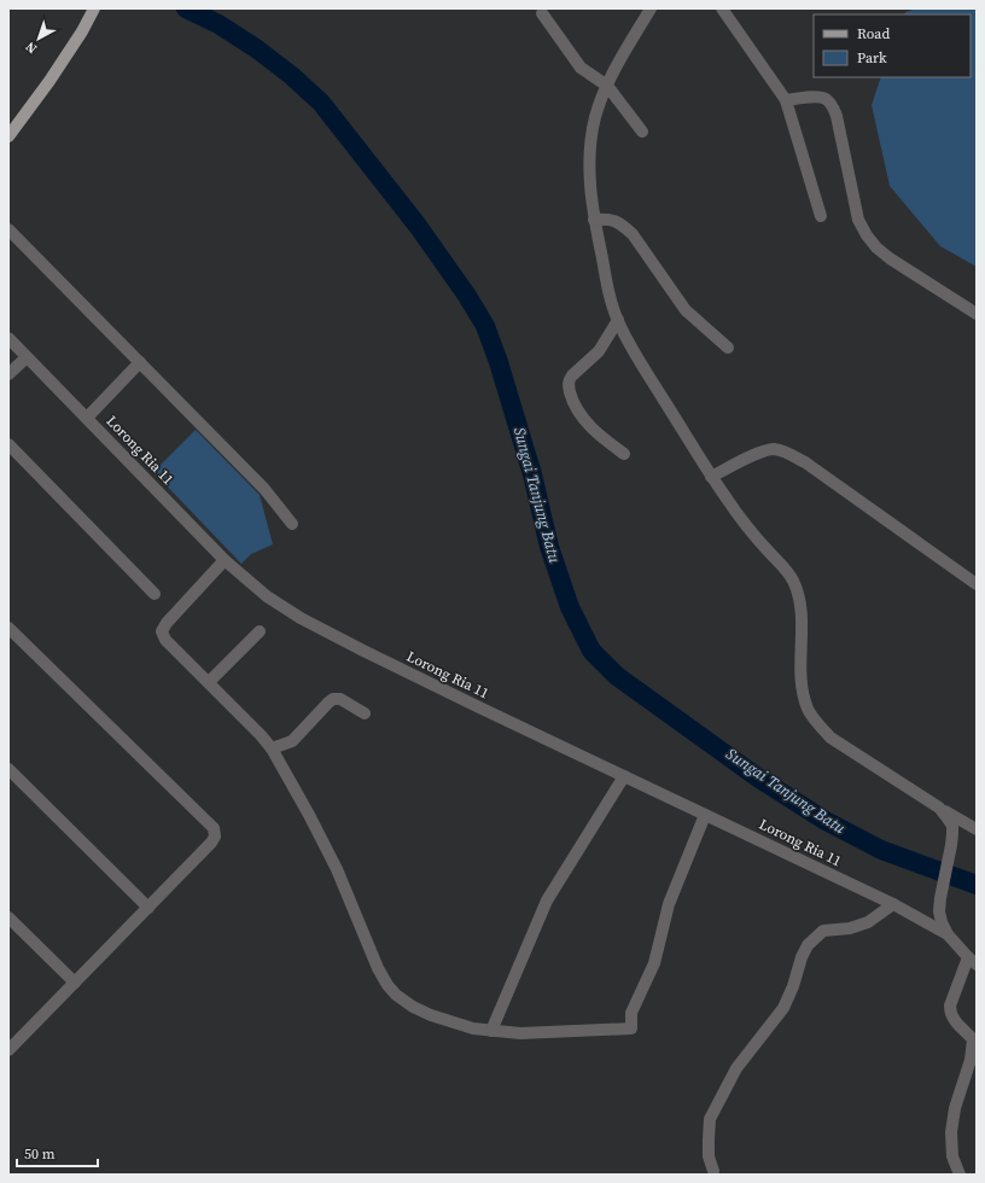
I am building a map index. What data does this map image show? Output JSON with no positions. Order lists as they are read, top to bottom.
{
  "streets": {
    "street": ["Lorong Ria 11"]
  },
  "water": ["Sungai Tanjung Batu"],
  "legend": ["Road", "Park"],
  "scale_bar": "50 m",
  "north": "bottom left"
}
